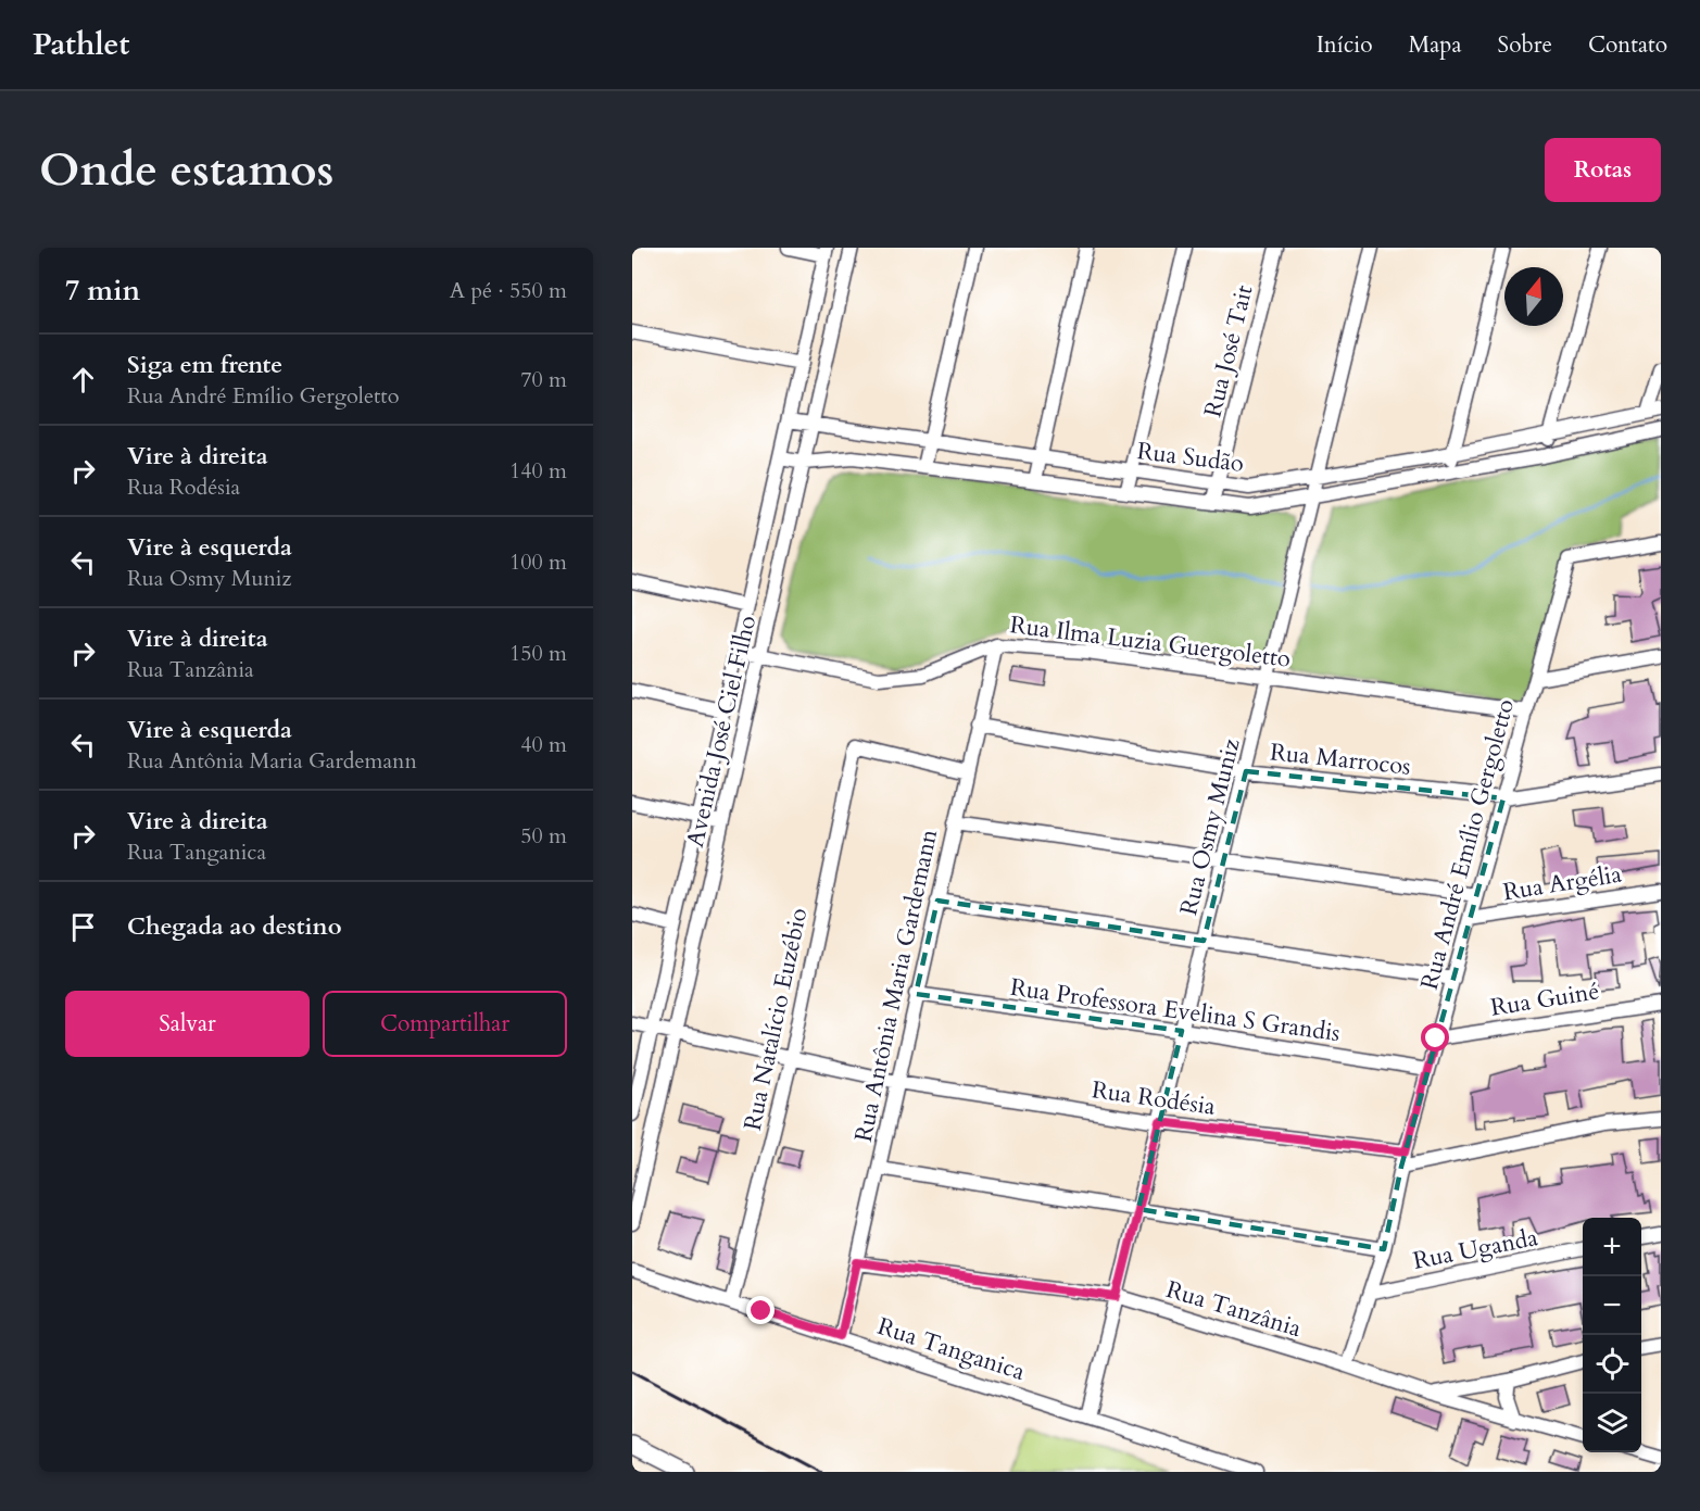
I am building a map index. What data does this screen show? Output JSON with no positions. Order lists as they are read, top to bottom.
{
  "streets": {
    "street": [
      "Rua José Tait",
      "Rua Sudão",
      "Rua Ilma Luzia Guergoletto",
      "Avenida José Ciel Filho",
      "Rua Marrocos",
      "Rua Osmy Muniz",
      "Rua André Emílio Gergoletto",
      "Rua Argélia",
      "Rua Antônia Maria Gardemann",
      "Rua Guiné",
      "Rua Professora Evelina S Grandis",
      "Rua Natalício Euzébio",
      "Rua Rodésia",
      "Rua Uganda",
      "Rua Tanzânia",
      "Rua Tanganica"
    ]
  },
  "crossings": [
    ["Rua José Tait", "Rua Sudão"],
    ["Rua Sudão", "Avenida José Ciel Filho"],
    ["Rua Sudão", "Rua Osmy Muniz"],
    ["Rua Ilma Luzia Guergoletto", "Avenida José Ciel Filho"],
    ["Rua Ilma Luzia Guergoletto", "Rua Osmy Muniz"],
    ["Rua Ilma Luzia Guergoletto", "Rua André Emílio Gergoletto"],
    ["Rua Ilma Luzia Guergoletto", "Rua Antônia Maria Gardemann"],
    ["Avenida José Ciel Filho", "Rua Rodésia"],
    ["Rua Marrocos", "Rua Osmy Muniz"],
    ["Rua Marrocos", "Rua André Emílio Gergoletto"],
    ["Rua Marrocos", "Rua Antônia Maria Gardemann"],
    ["Rua Osmy Muniz", "Rua Professora Evelina S Grandis"],
    ["Rua Osmy Muniz", "Rua Rodésia"],
    ["Rua Osmy Muniz", "Rua Tanzânia"],
    ["Rua Osmy Muniz", "Rua Tanganica"],
    ["Rua André Emílio Gergoletto", "Rua Argélia"],
    ["Rua André Emílio Gergoletto", "Rua Guiné"],
    ["Rua André Emílio Gergoletto", "Rua Professora Evelina S Grandis"],
    ["Rua André Emílio Gergoletto", "Rua Rodésia"],
    ["Rua André Emílio Gergoletto", "Rua Uganda"],
    ["Rua André Emílio Gergoletto", "Rua Tanzânia"],
    ["Rua Antônia Maria Gardemann", "Rua Professora Evelina S Grandis"],
    ["Rua Antônia Maria Gardemann", "Rua Natalício Euzébio"],
    ["Rua Antônia Maria Gardemann", "Rua Rodésia"],
    ["Rua Antônia Maria Gardemann", "Rua Tanzânia"],
    ["Rua Antônia Maria Gardemann", "Rua Tanganica"],
    ["Rua Natalício Euzébio", "Rua Rodésia"],
    ["Rua Natalício Euzébio", "Rua Tanganica"]
  ],
  "north": "top",
  "page": {
    "header": "Pathlet",
    "nav": [
      "Início",
      "Mapa",
      "Sobre",
      "Contato"
    ],
    "buttons": [
      "Rotas",
      ["Salvar", "Compartilhar"]
    ],
    "title": "Onde estamos",
    "heading": ["7 min", "A pé · 550 m"],
    "list": [
      ["Siga em frente", "Rua André Emílio Gergoletto", "70 m"],
      ["Vire à direita", "Rua Rodésia", "140 m"],
      ["Vire à esquerda", "Rua Osmy Muniz", "100 m"],
      ["Vire à direita", "Rua Tanzânia", "150 m"],
      ["Vire à esquerda", "Rua Antônia Maria Gardemann", "40 m"],
      ["Vire à direita", "Rua Tanganica", "50 m"],
      "Chegada ao destino"
    ],
    "map_buttons": ["+", "−"]
  }
}
